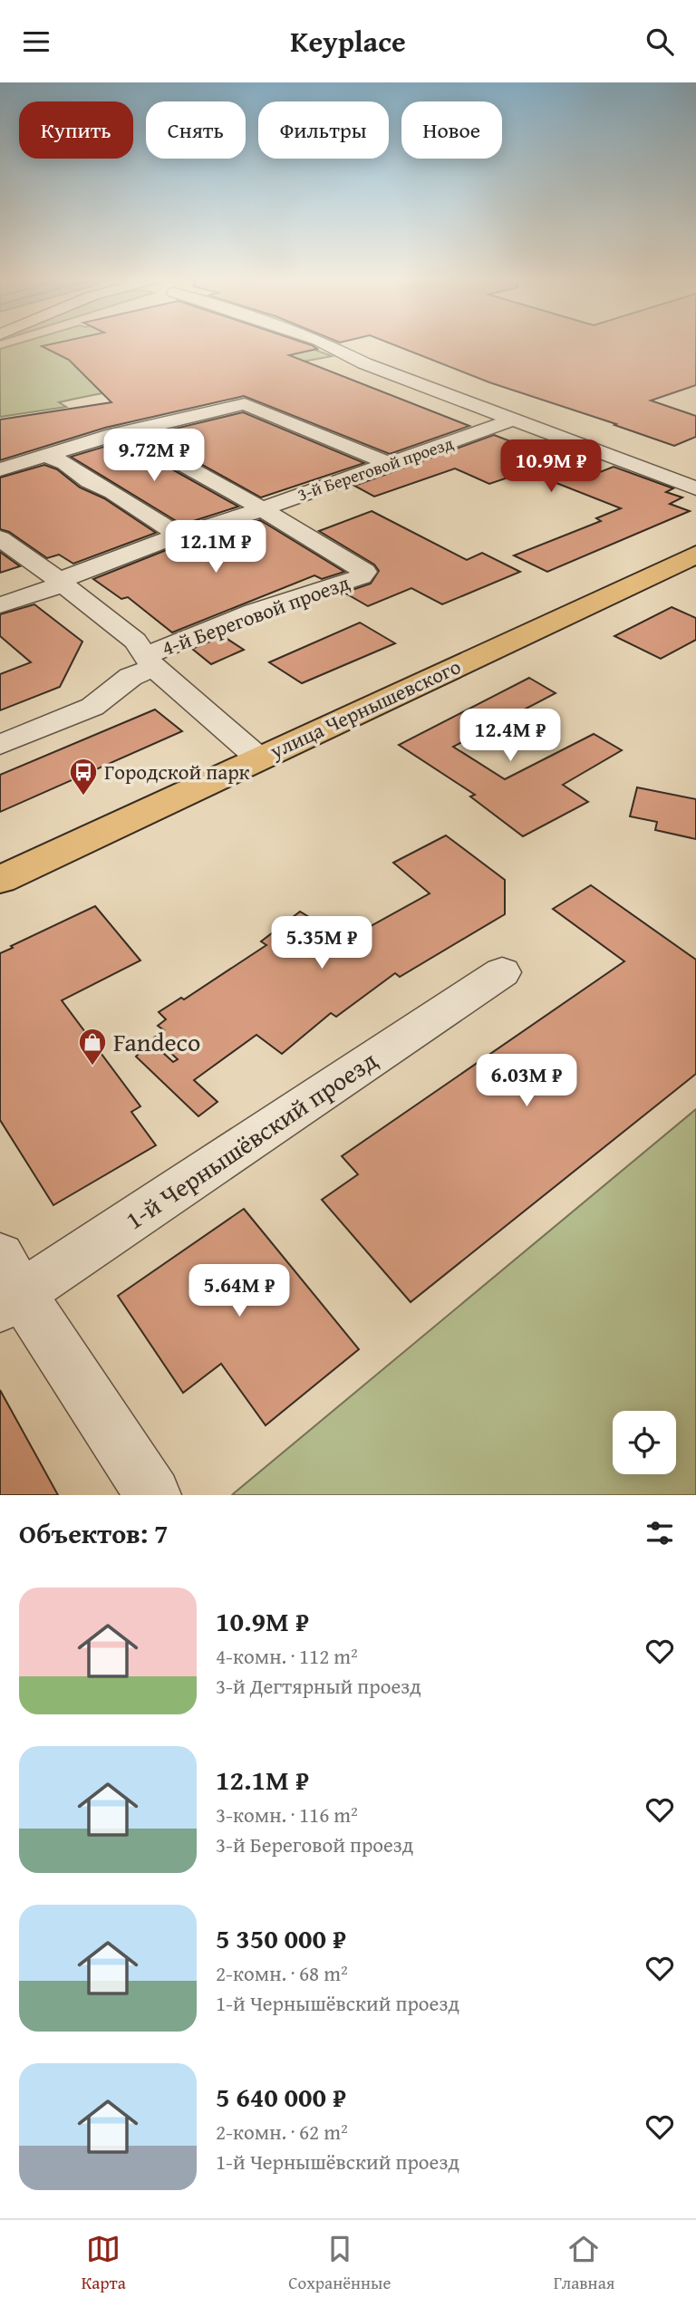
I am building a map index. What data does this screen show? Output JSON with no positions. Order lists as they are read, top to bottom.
{
  "streets": {
    "main road": ["улица Чернышевского"],
    "street": ["3-й Береговой проезд", "4-й Береговой проезд", "1-й Чернышёвский проезд"]
  },
  "crossings": [
    ["3-й Береговой проезд", "4-й Береговой проезд"]
  ],
  "places": {
    "bus stop": ["Городской парк"],
    "shop": ["Fandeco"]
  },
  "page": {
    "header": "Keyplace",
    "chip": [
      "Купить",
      "Снять",
      "Фильтры",
      "Новое"
    ],
    "price": [
      "9.72M ₽",
      "10.9M ₽",
      "12.1M ₽",
      "12.4M ₽",
      "5.35M ₽",
      "6.03M ₽",
      "5.64M ₽"
    ],
    "heading": "Объектов: 7",
    "list": [
      {
        "name": "10.9M ₽",
        "note": "4-комн. · 112 m² · 3-й Дегтярный проезд"
      },
      {
        "name": "12.1M ₽",
        "note": "3-комн. · 116 m² · 3-й Береговой проезд"
      },
      {
        "name": "5 350 000 ₽",
        "note": "2-комн. · 68 m² · 1-й Чернышёвский проезд"
      },
      {
        "name": "5 640 000 ₽",
        "note": "2-комн. · 62 m² · 1-й Чернышёвский проезд"
      }
    ],
    "tabs": ["Карта", "Сохранённые", "Главная"]
  }
}
